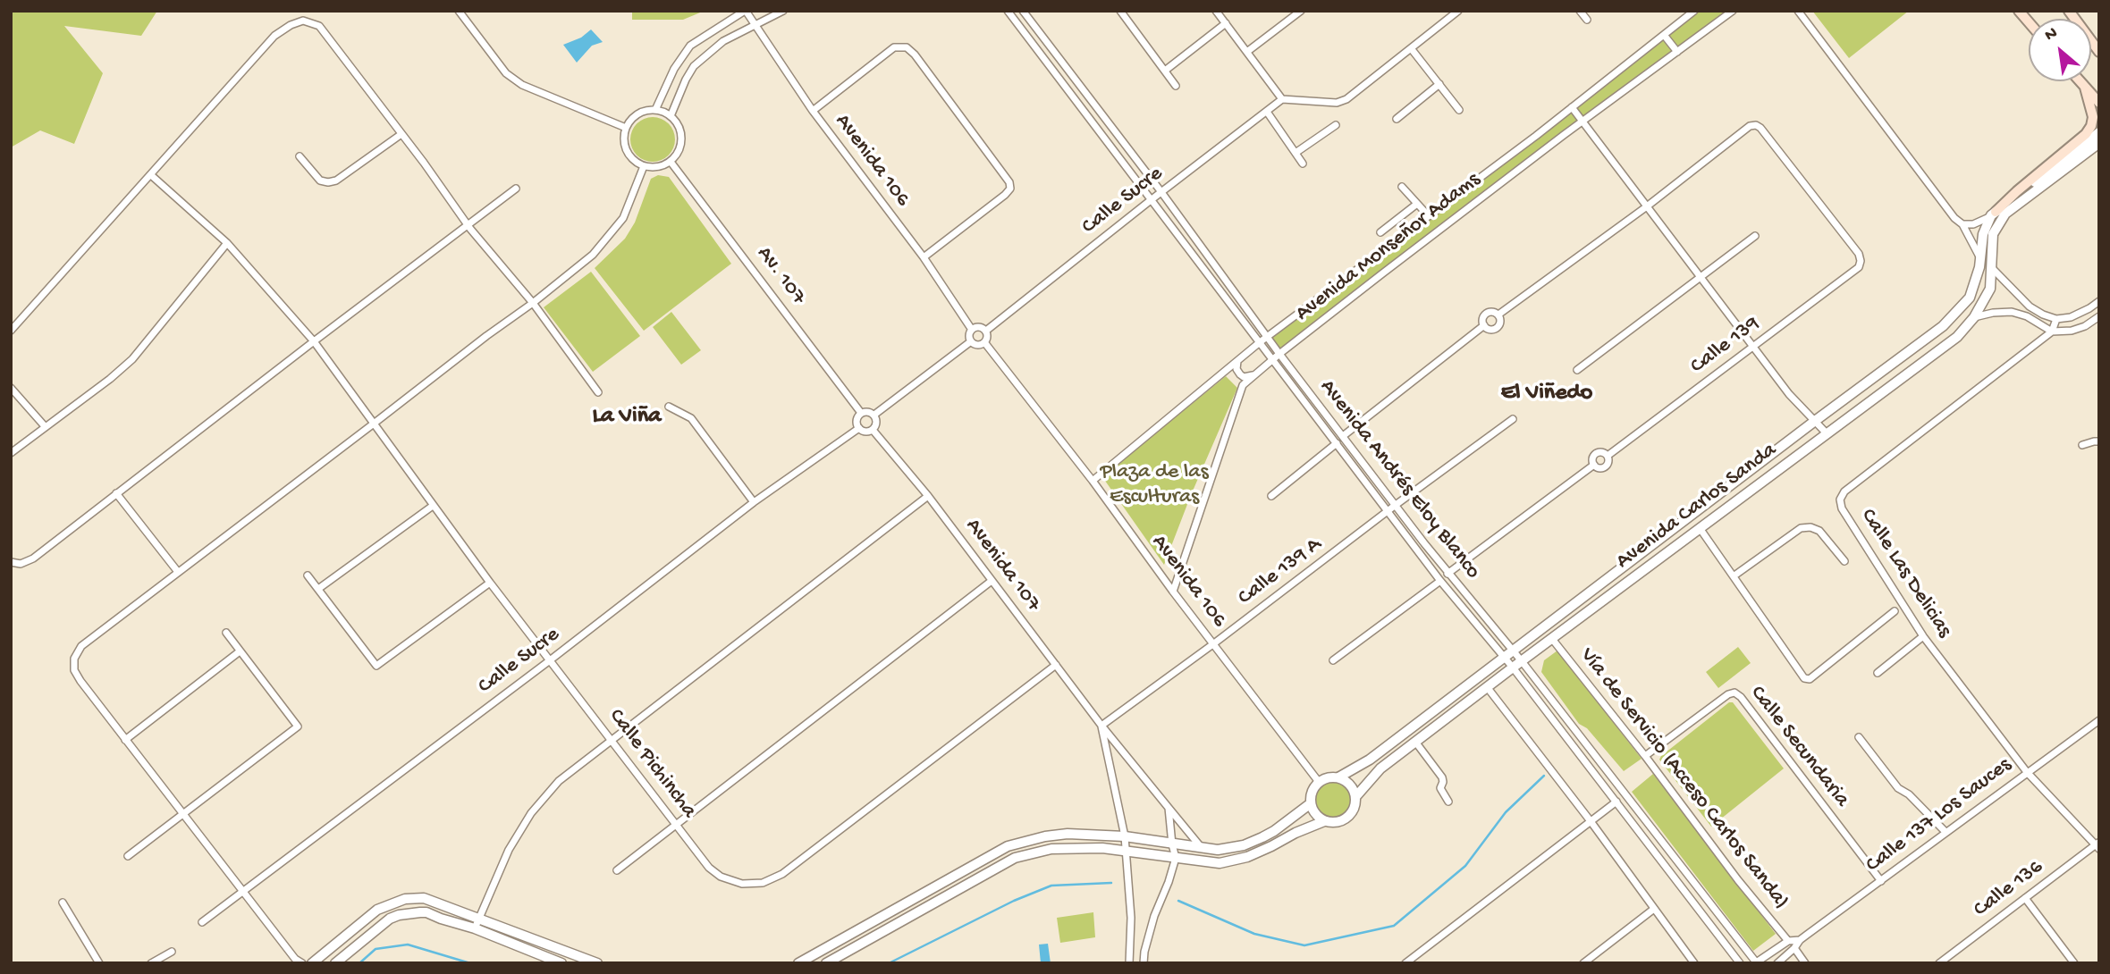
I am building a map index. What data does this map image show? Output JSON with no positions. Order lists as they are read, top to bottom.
{
  "streets": {
    "street": [
      "Avenida 106",
      "Calle Sucre",
      "Avenida Monseñor Adams",
      "Av. 107",
      "Calle 139",
      "Avenida Andrés Eloy Blanco",
      "Avenida Carlos Sanda",
      "Avenida 107",
      "Calle 139 A",
      "Calle Las Delicias",
      "Calle Secundaria",
      "Calle Pichincha",
      "Vía de Servicio (Acceso Carlos Sanda)",
      "Calle 137 Los Sauces",
      "Calle 136"
    ]
  },
  "crossings": [
    ["Avenida 106", "Calle Sucre"],
    ["Avenida 106", "Avenida Monseñor Adams"],
    ["Avenida 106", "Avenida Carlos Sanda"],
    ["Avenida 106", "Calle 139 A"],
    ["Calle Sucre", "Av. 107"],
    ["Calle Sucre", "Avenida Andrés Eloy Blanco"],
    ["Calle Sucre", "Avenida 107"],
    ["Calle Sucre", "Calle Pichincha"],
    ["Avenida Monseñor Adams", "Avenida Andrés Eloy Blanco"],
    ["Av. 107", "Avenida 107"],
    ["Avenida Andrés Eloy Blanco", "Avenida Carlos Sanda"],
    ["Avenida Andrés Eloy Blanco", "Calle 139 A"],
    ["Avenida Carlos Sanda", "Vía de Servicio (Acceso Carlos Sanda)"],
    ["Avenida 107", "Calle 139 A"],
    ["Avenida 107", "Calle Pichincha"],
    ["Calle Las Delicias", "Calle 137 Los Sauces"],
    ["Calle Las Delicias", "Calle 136"],
    ["Calle Secundaria", "Vía de Servicio (Acceso Carlos Sanda)"],
    ["Calle Secundaria", "Calle 137 Los Sauces"]
  ],
  "districts": ["El Viñedo", "La Viña"],
  "parks": ["Plaza de las Esculturas"],
  "north": "top left"
}
